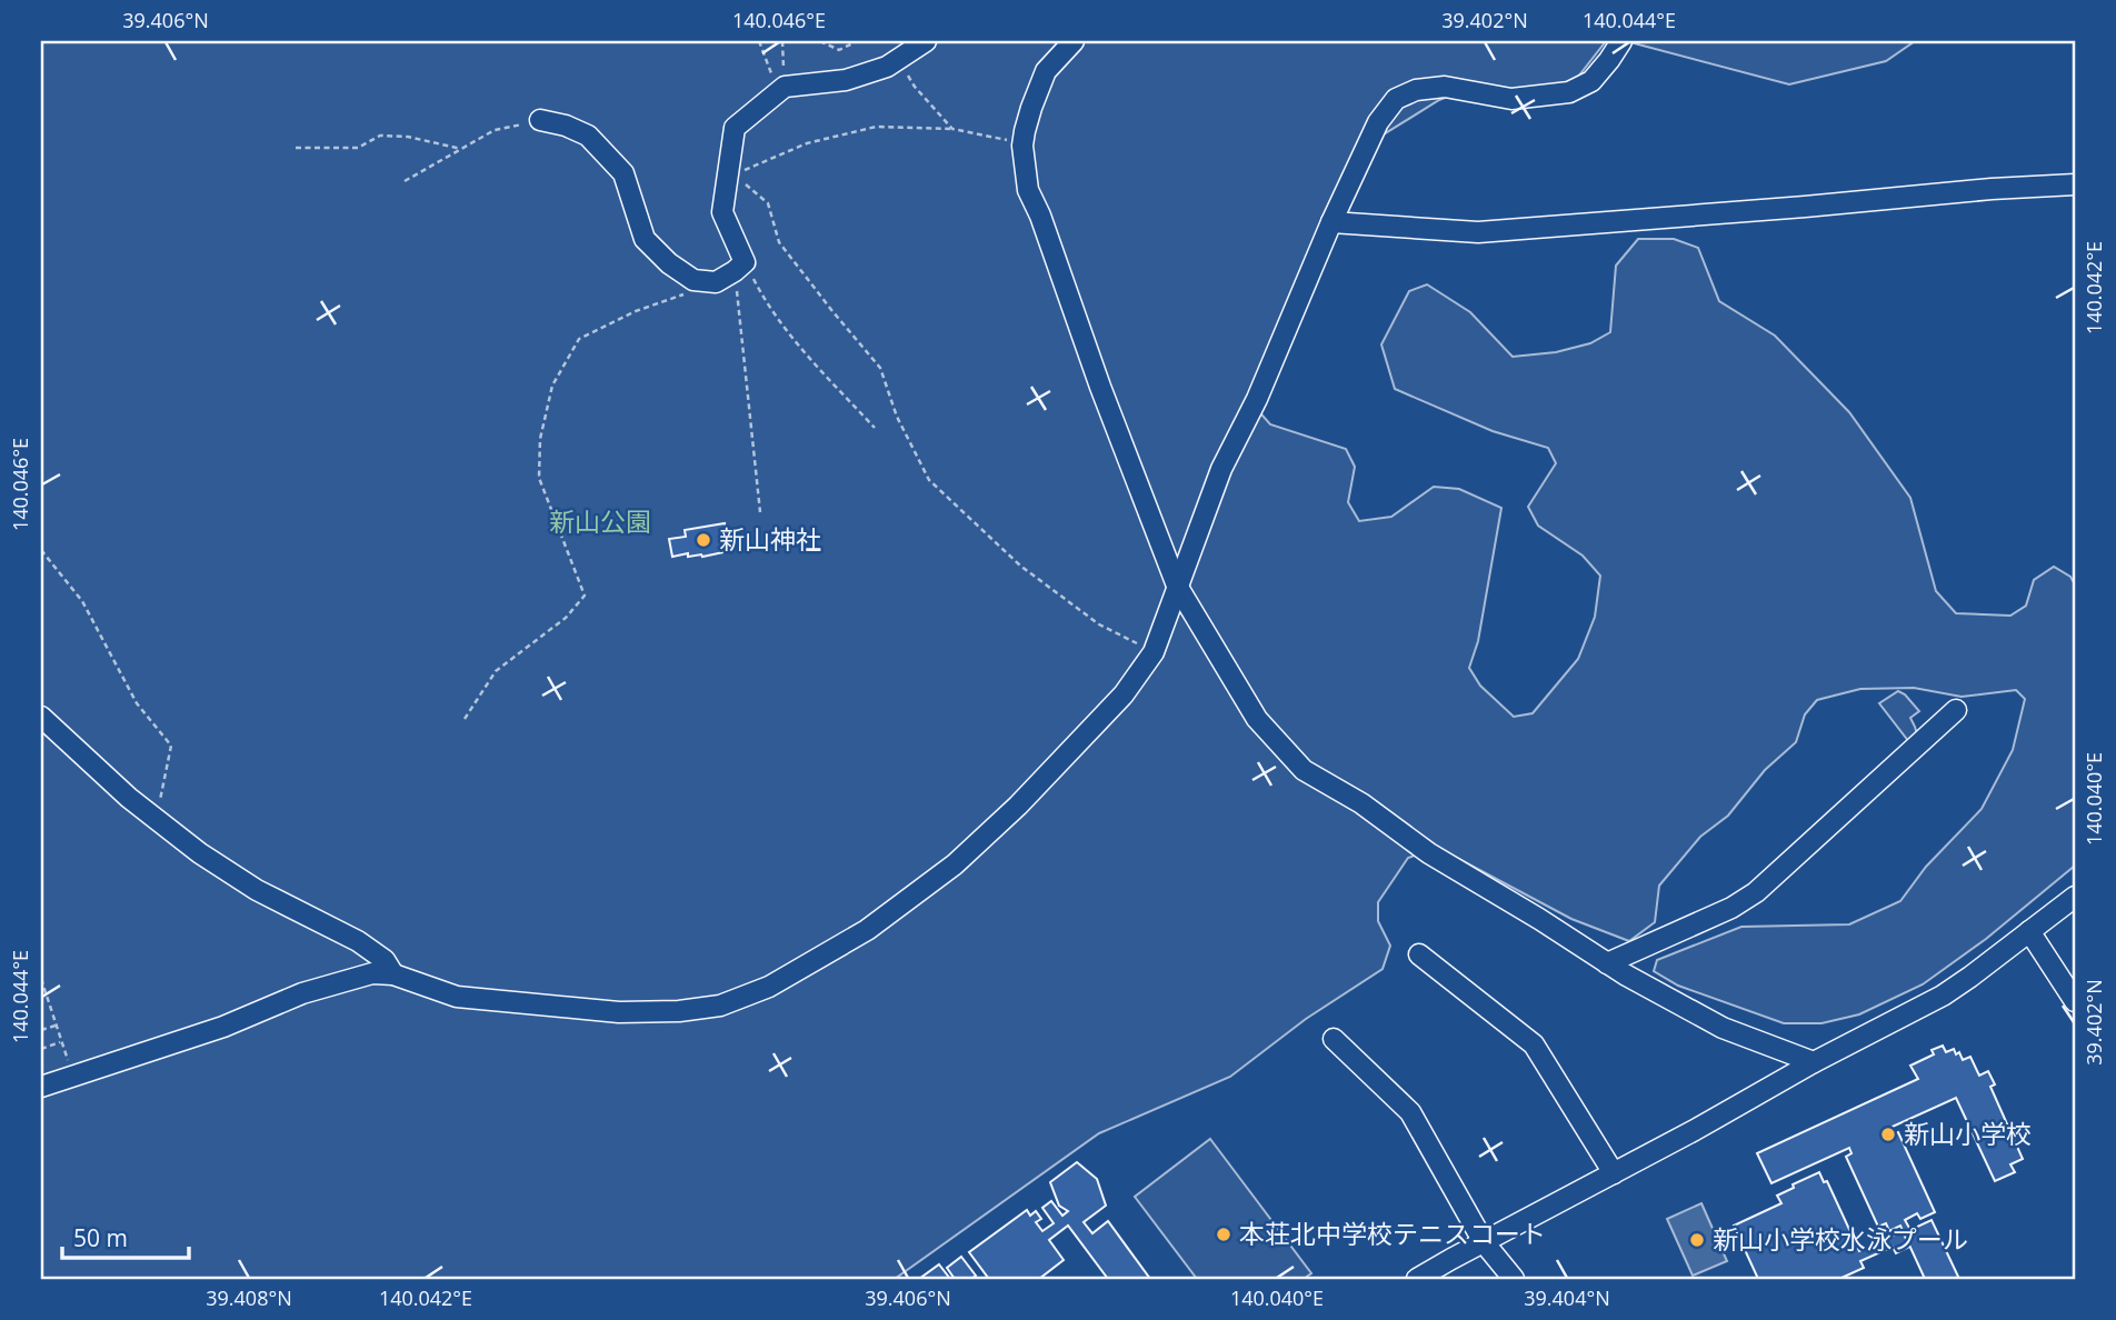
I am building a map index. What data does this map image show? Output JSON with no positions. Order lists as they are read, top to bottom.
{
  "parks": ["新山公園"],
  "places": [
    "新山神社",
    "新山小学校",
    "本荘北中学校テニスコート",
    "新山小学校水泳プール"
  ],
  "scale_bar": "50 m",
  "coordinates": [
    "39.406°N",
    "140.046°E",
    "39.402°N",
    "140.044°E",
    "140.042°E",
    "140.040°E",
    "39.408°N",
    "39.404°N"
  ]
}
